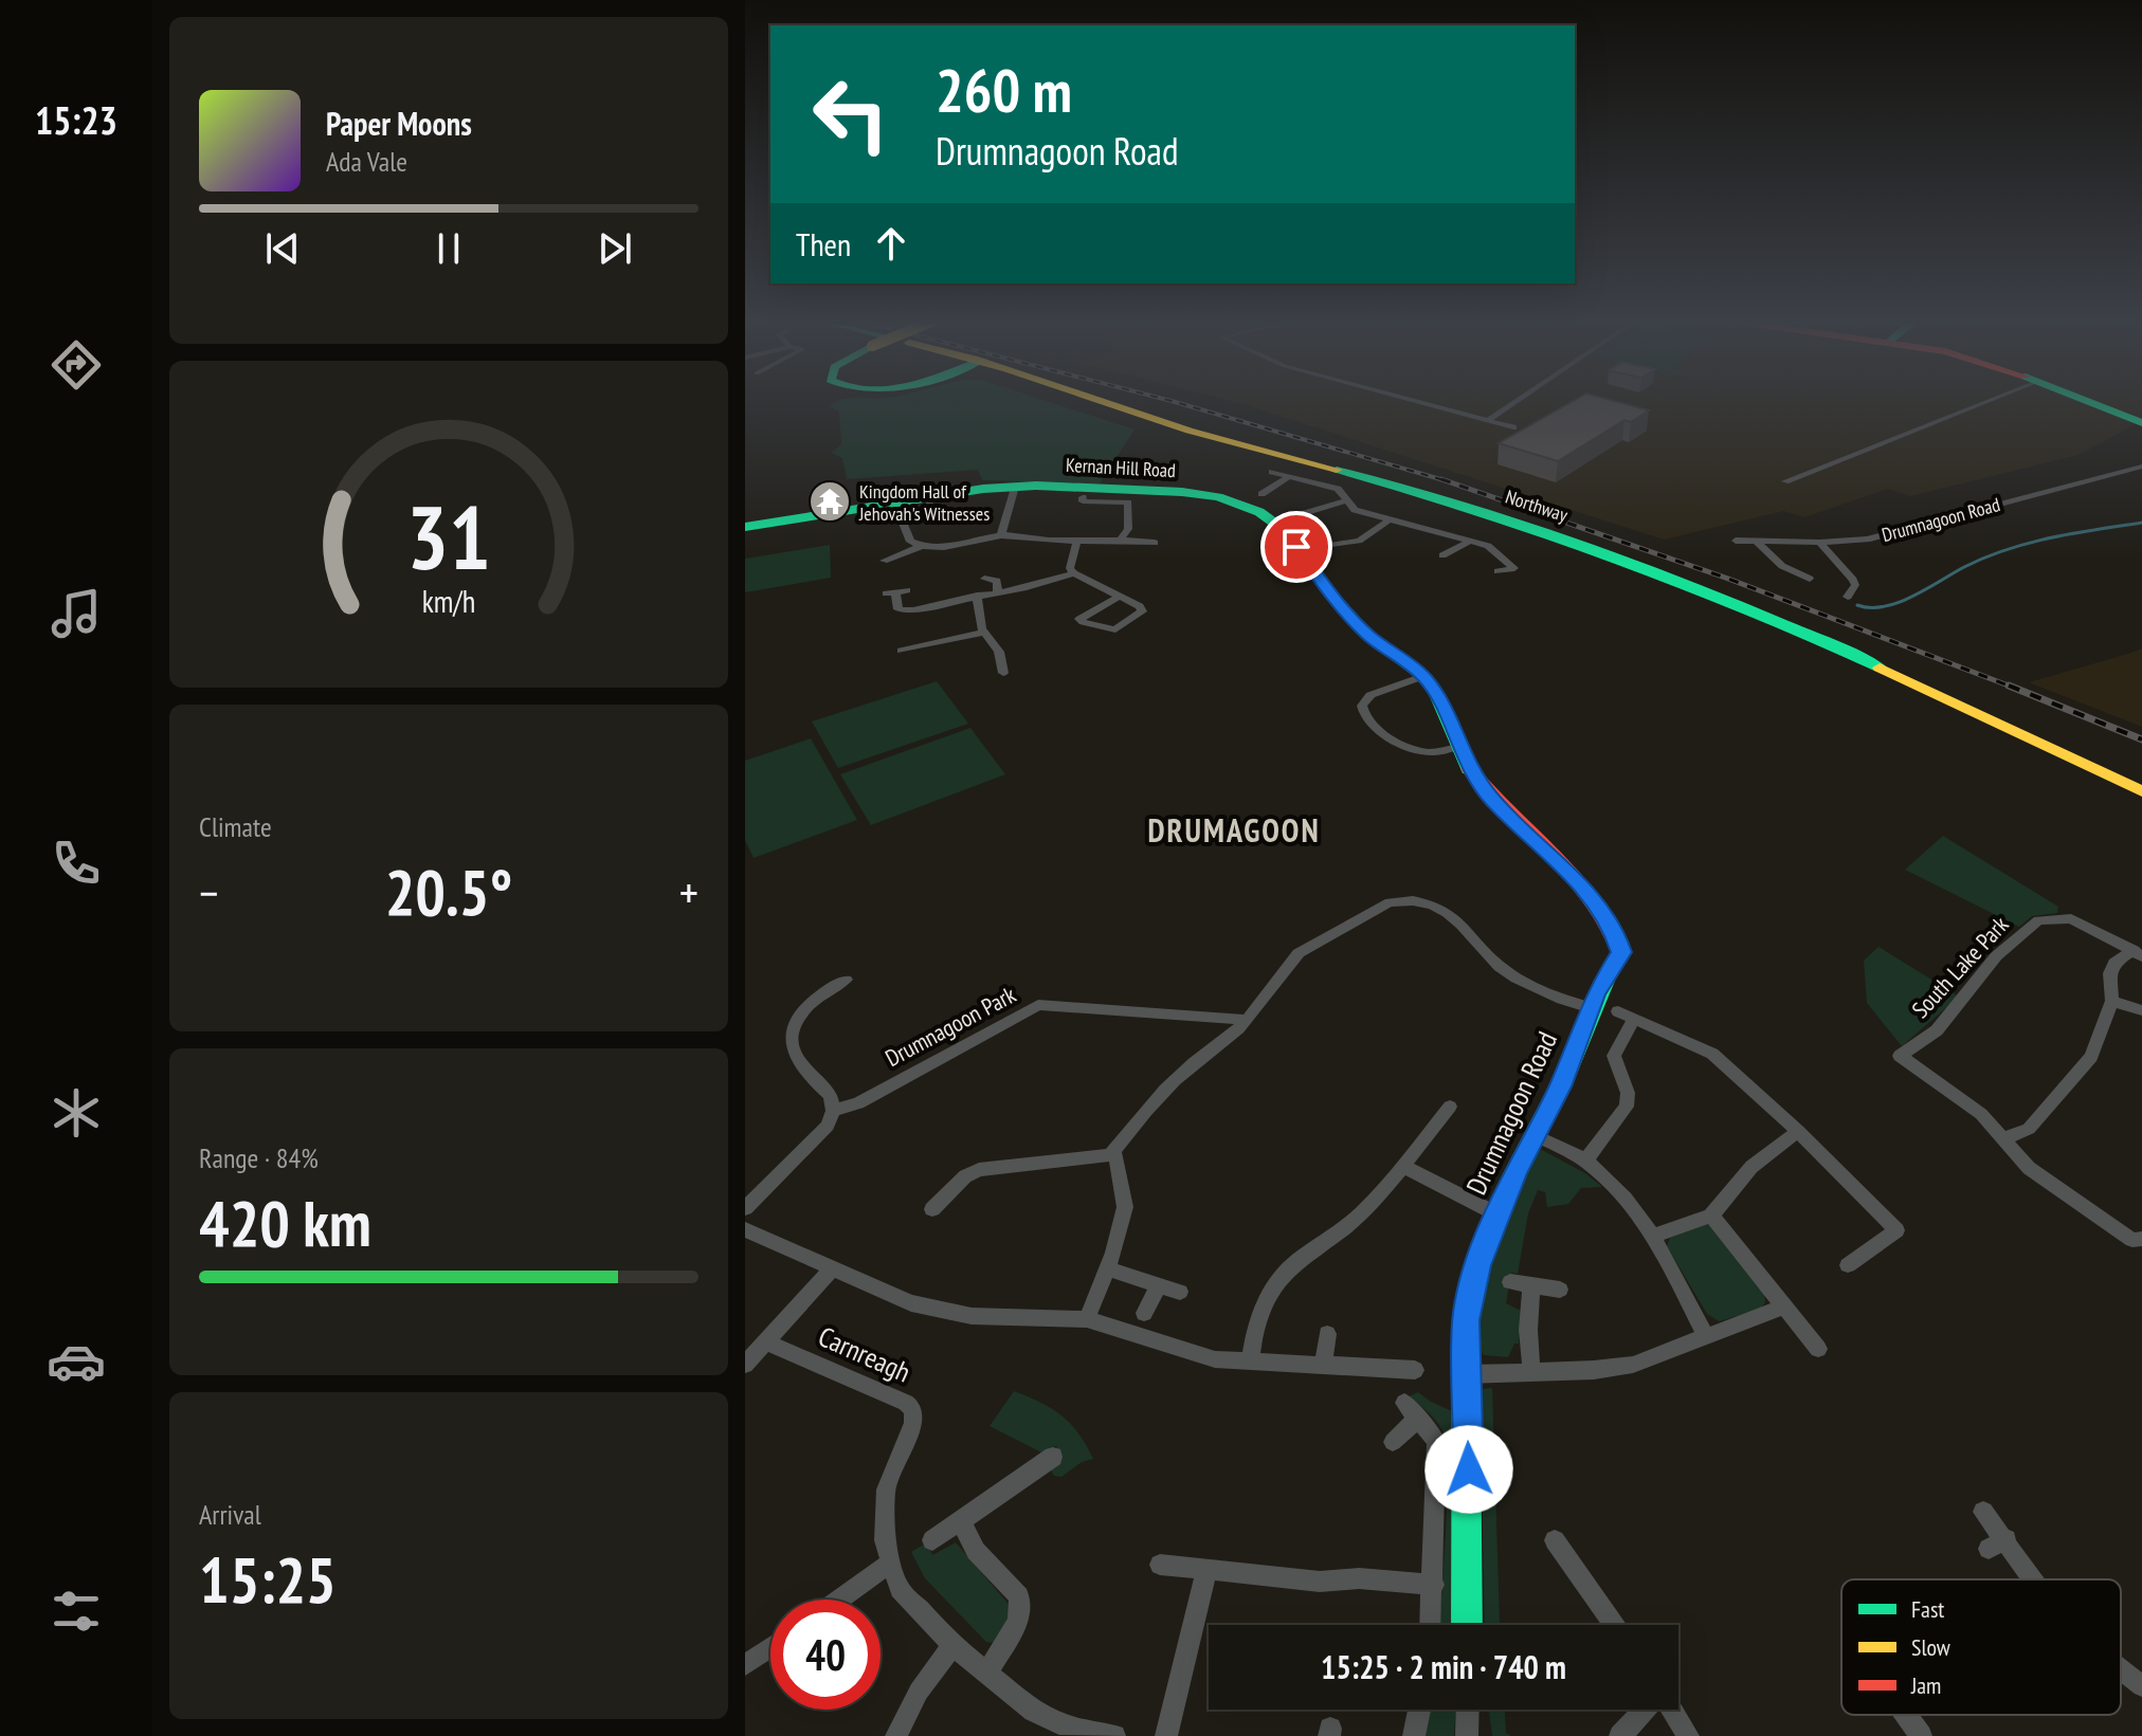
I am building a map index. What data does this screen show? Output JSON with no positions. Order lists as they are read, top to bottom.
{
  "streets": {
    "main road": ["Kernan Hill Road", "Northway", "Drumnagoon Road"],
    "street": ["South Lake Park", "Drumnagoon Park", "Carnreagh"]
  },
  "crossings": [
    ["Kernan Hill Road", "Drumnagoon Road"]
  ],
  "districts": ["DRUMAGOON"],
  "places": {
    "temple": ["Kingdom Hall of Jehovah's Witnesses"]
  },
  "legend": ["Fast", "Slow", "Jam"],
  "page": {
    "tabs": "15:23",
    "turn": ["260 m", "Drumnagoon Road"],
    "song": ["Paper Moons", "Ada Vale"],
    "then": "Then",
    "tile": [
      "Climate",
      ["Range · 84%", "420 km"],
      ["Arrival", "15:25"]
    ],
    "heat": ["−", "20.5°", "+"],
    "limit": "40",
    "trip": "15:25 · 2 min · 740 m",
    "gauge": ["31", "km/h"]
  }
}
